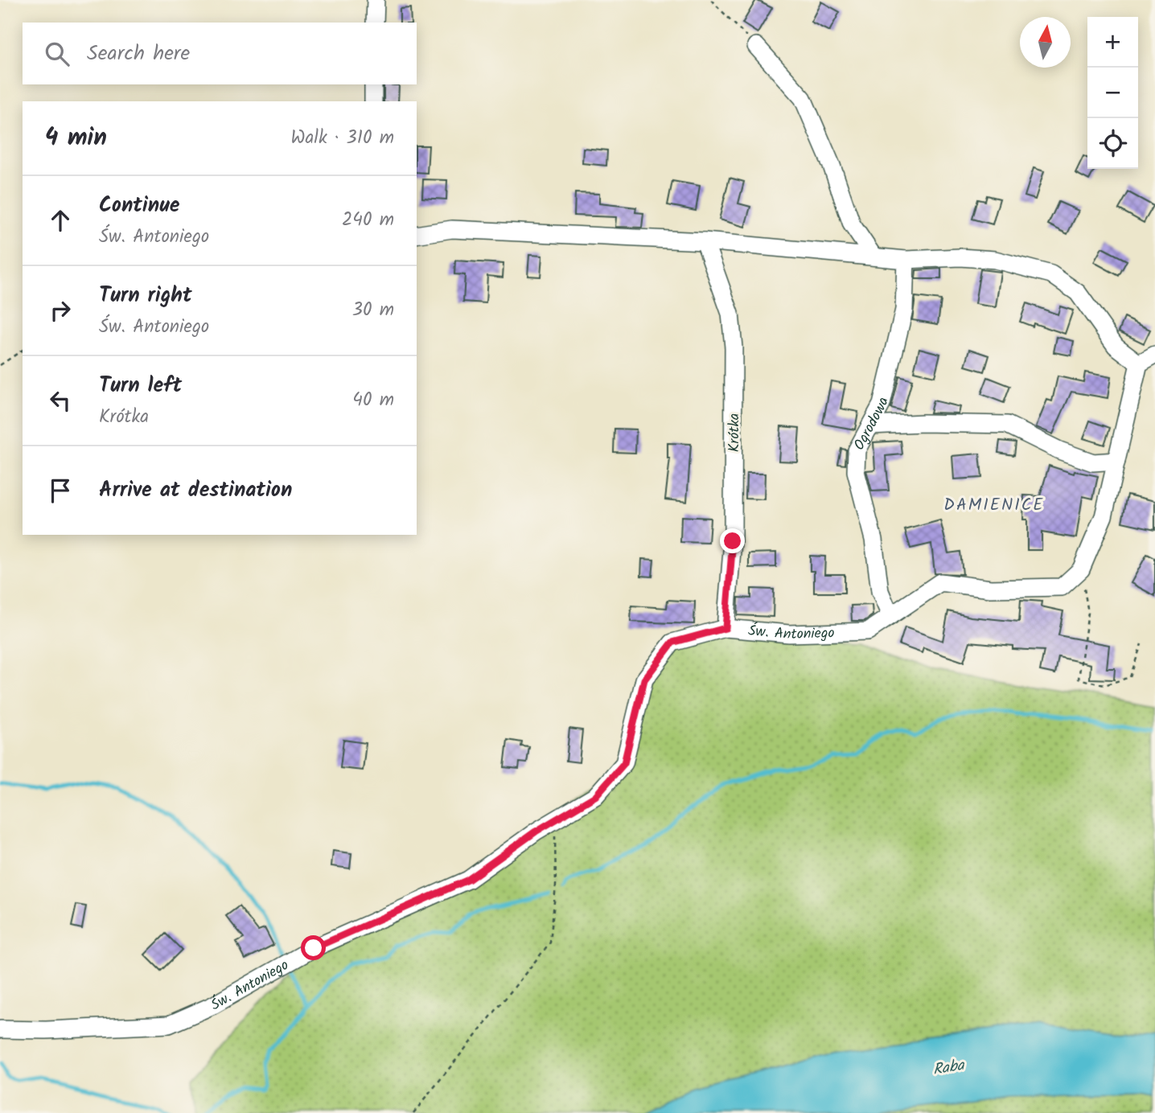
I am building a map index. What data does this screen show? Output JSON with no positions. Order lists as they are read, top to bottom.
{
  "streets": {
    "street": ["Ogrodowa", "Krótka", "Św. Antoniego"]
  },
  "crossings": [
    ["Ogrodowa", "Św. Antoniego"],
    ["Krótka", "Św. Antoniego"]
  ],
  "districts": ["DAMIENICE"],
  "water": ["Raba"],
  "north": "top",
  "page": {
    "map_buttons": ["+", "−"],
    "search": "Search here",
    "heading": ["4 min", "Walk · 310 m"],
    "list": [
      ["Continue", "Św. Antoniego", "240 m"],
      ["Turn right", "Św. Antoniego", "30 m"],
      ["Turn left", "Krótka", "40 m"],
      "Arrive at destination"
    ]
  }
}
